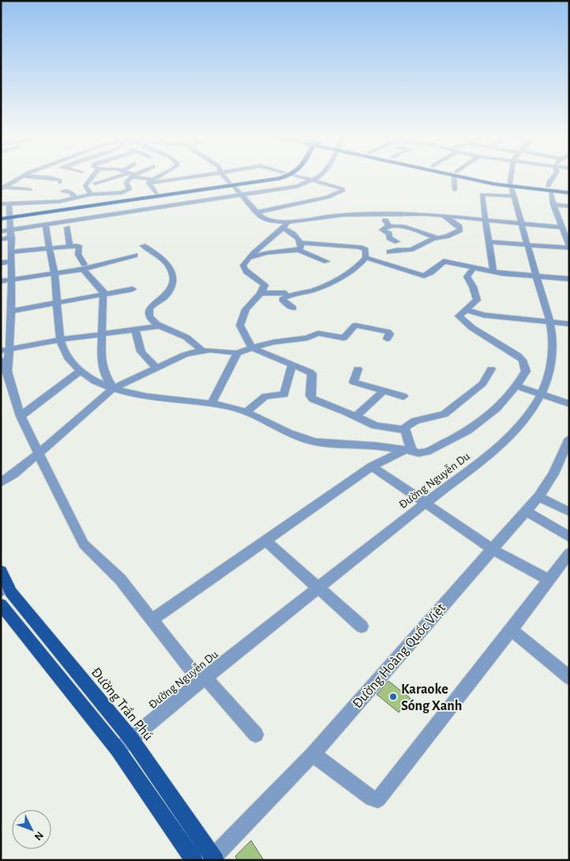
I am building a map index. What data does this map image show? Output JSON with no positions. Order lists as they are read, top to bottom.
{
  "streets": {
    "main road": ["Đường Trần Phú"],
    "street": ["Đường Nguyễn Du", "Đường Hoàng Quốc Việt"]
  },
  "crossings": [
    ["Đường Nguyễn Du", "Đường Trần Phú"],
    ["Đường Hoàng Quốc Việt", "Đường Trần Phú"]
  ],
  "places": ["Karaoke Sóng Xanh"],
  "north": "bottom right"
}
